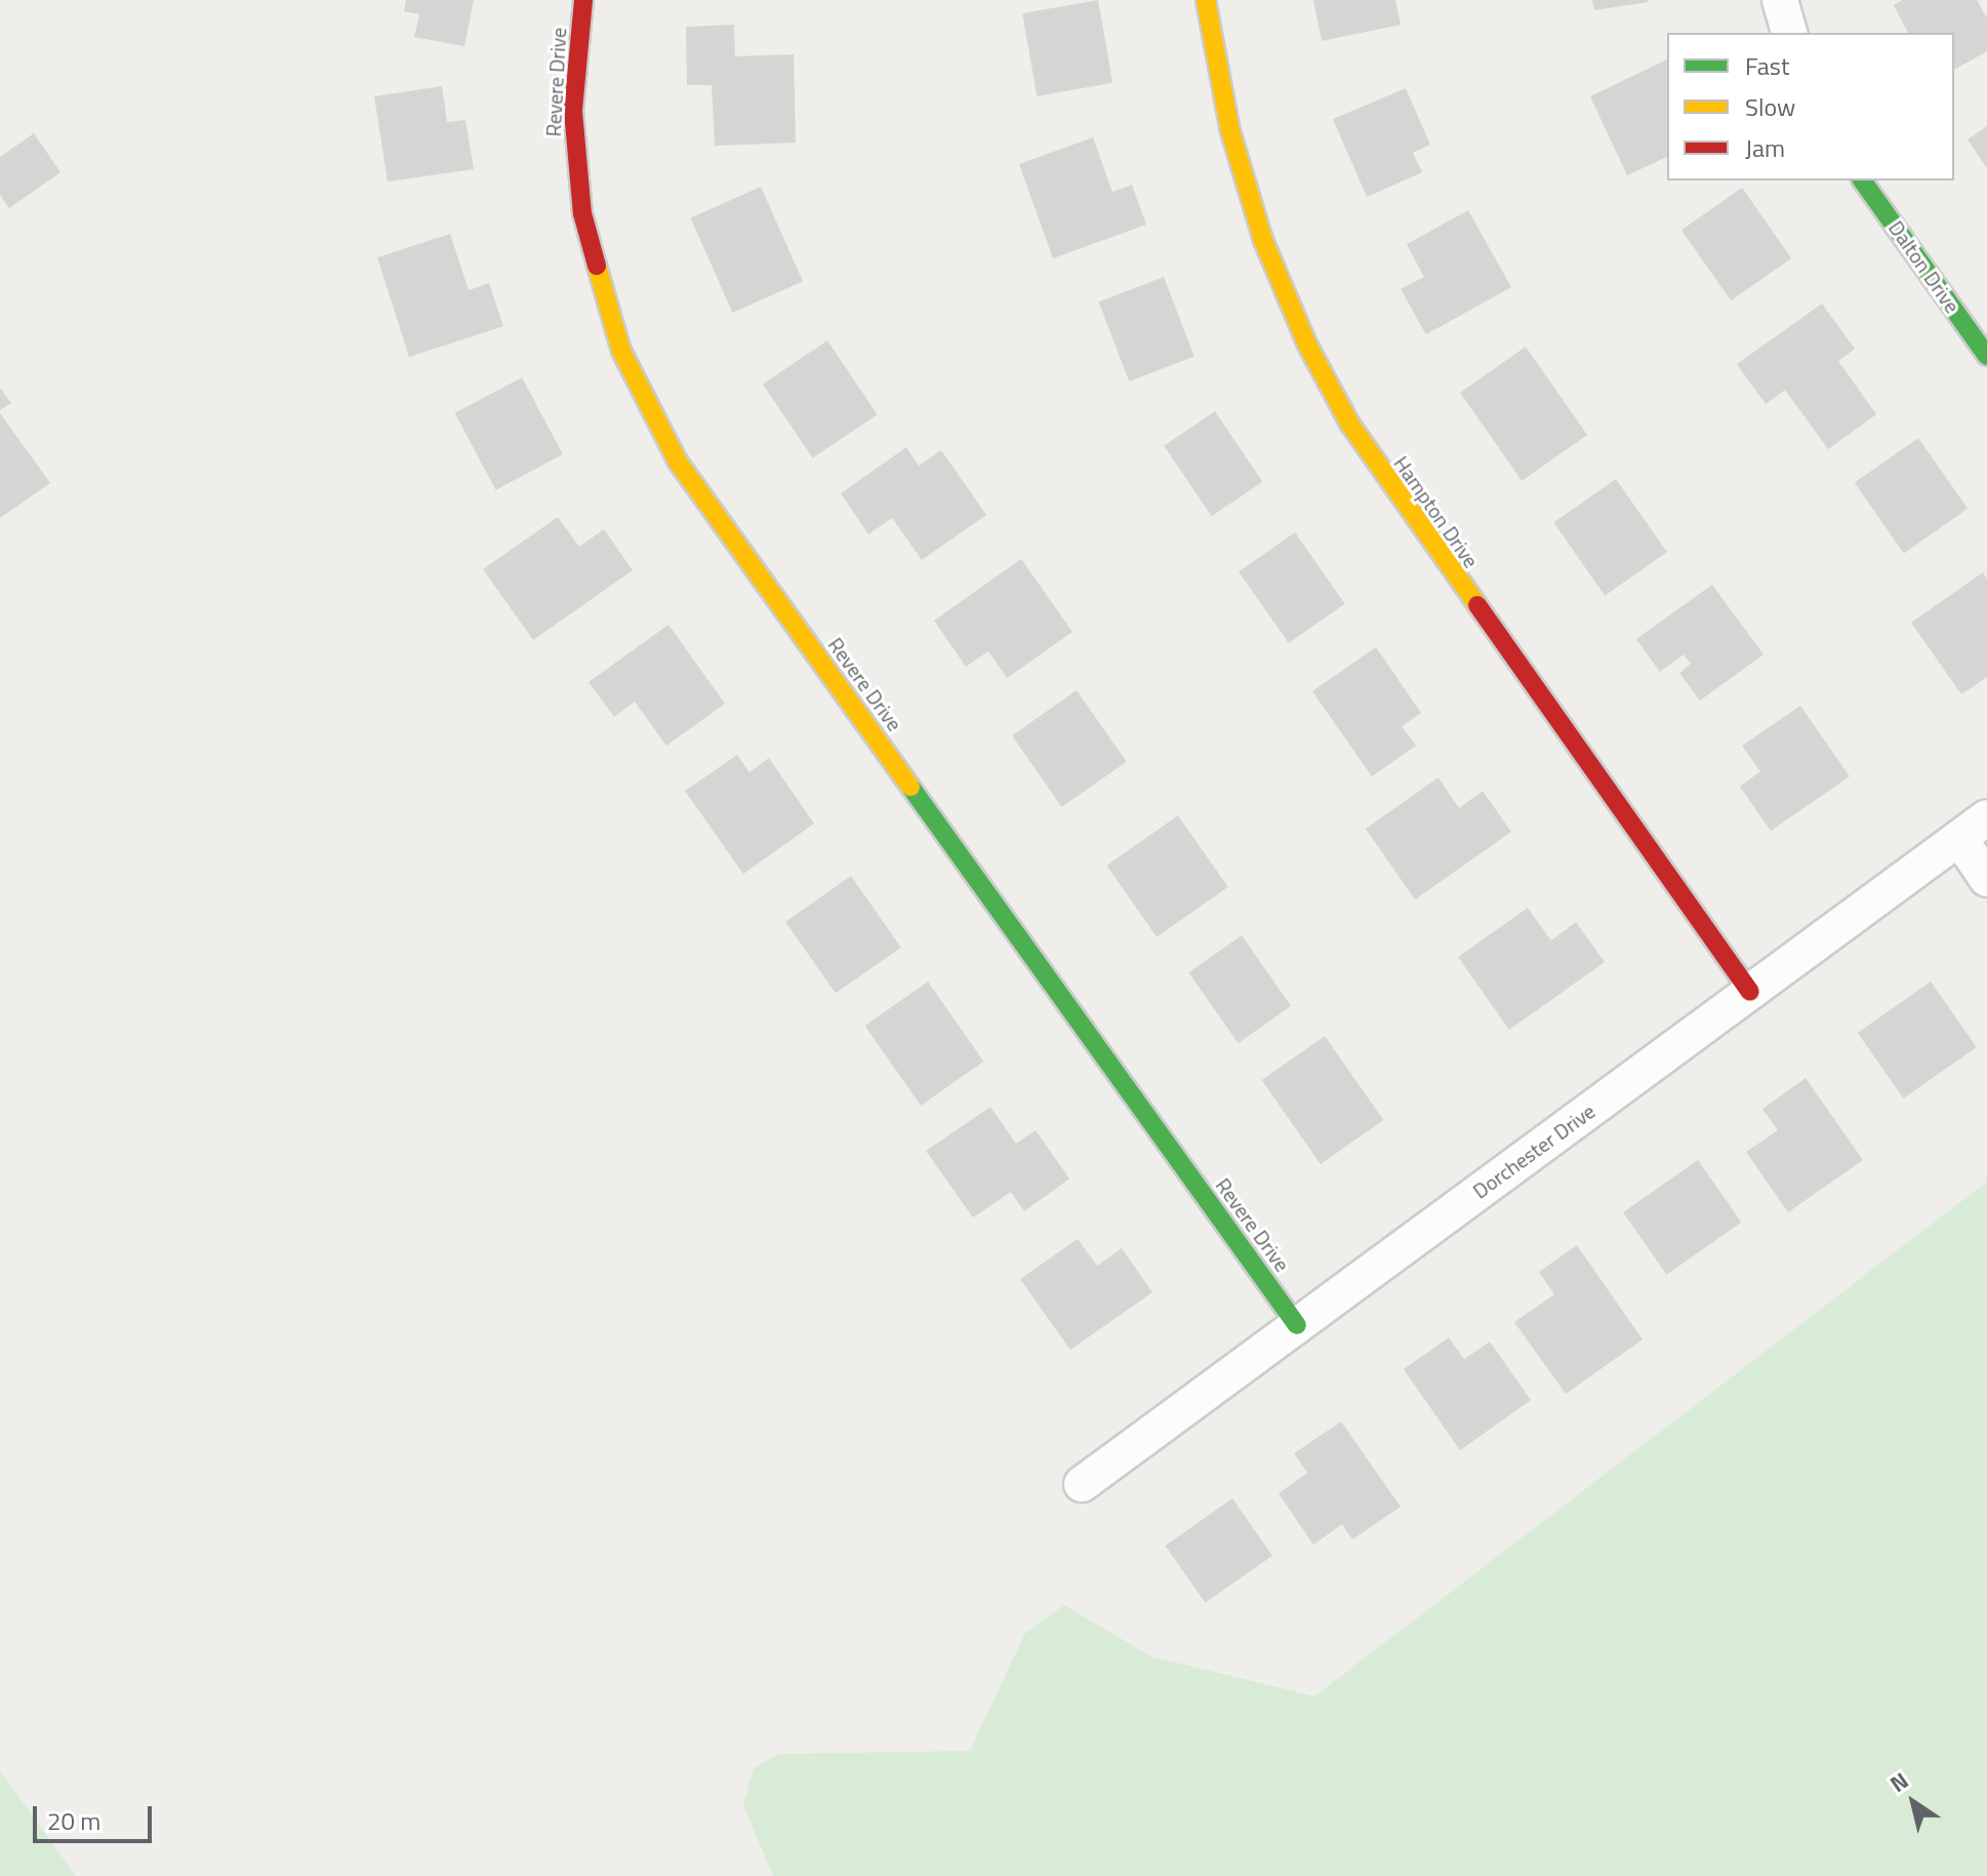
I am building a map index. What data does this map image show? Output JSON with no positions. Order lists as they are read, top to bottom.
{
  "streets": {
    "street": [
      "Revere Drive",
      "Dalton Drive",
      "Hampton Drive",
      "Dorchester Drive"
    ]
  },
  "crossings": [
    ["Revere Drive", "Dorchester Drive"],
    ["Hampton Drive", "Dorchester Drive"]
  ],
  "legend": ["Fast", "Slow", "Jam"],
  "scale_bar": "20 m",
  "north": "top left"
}
